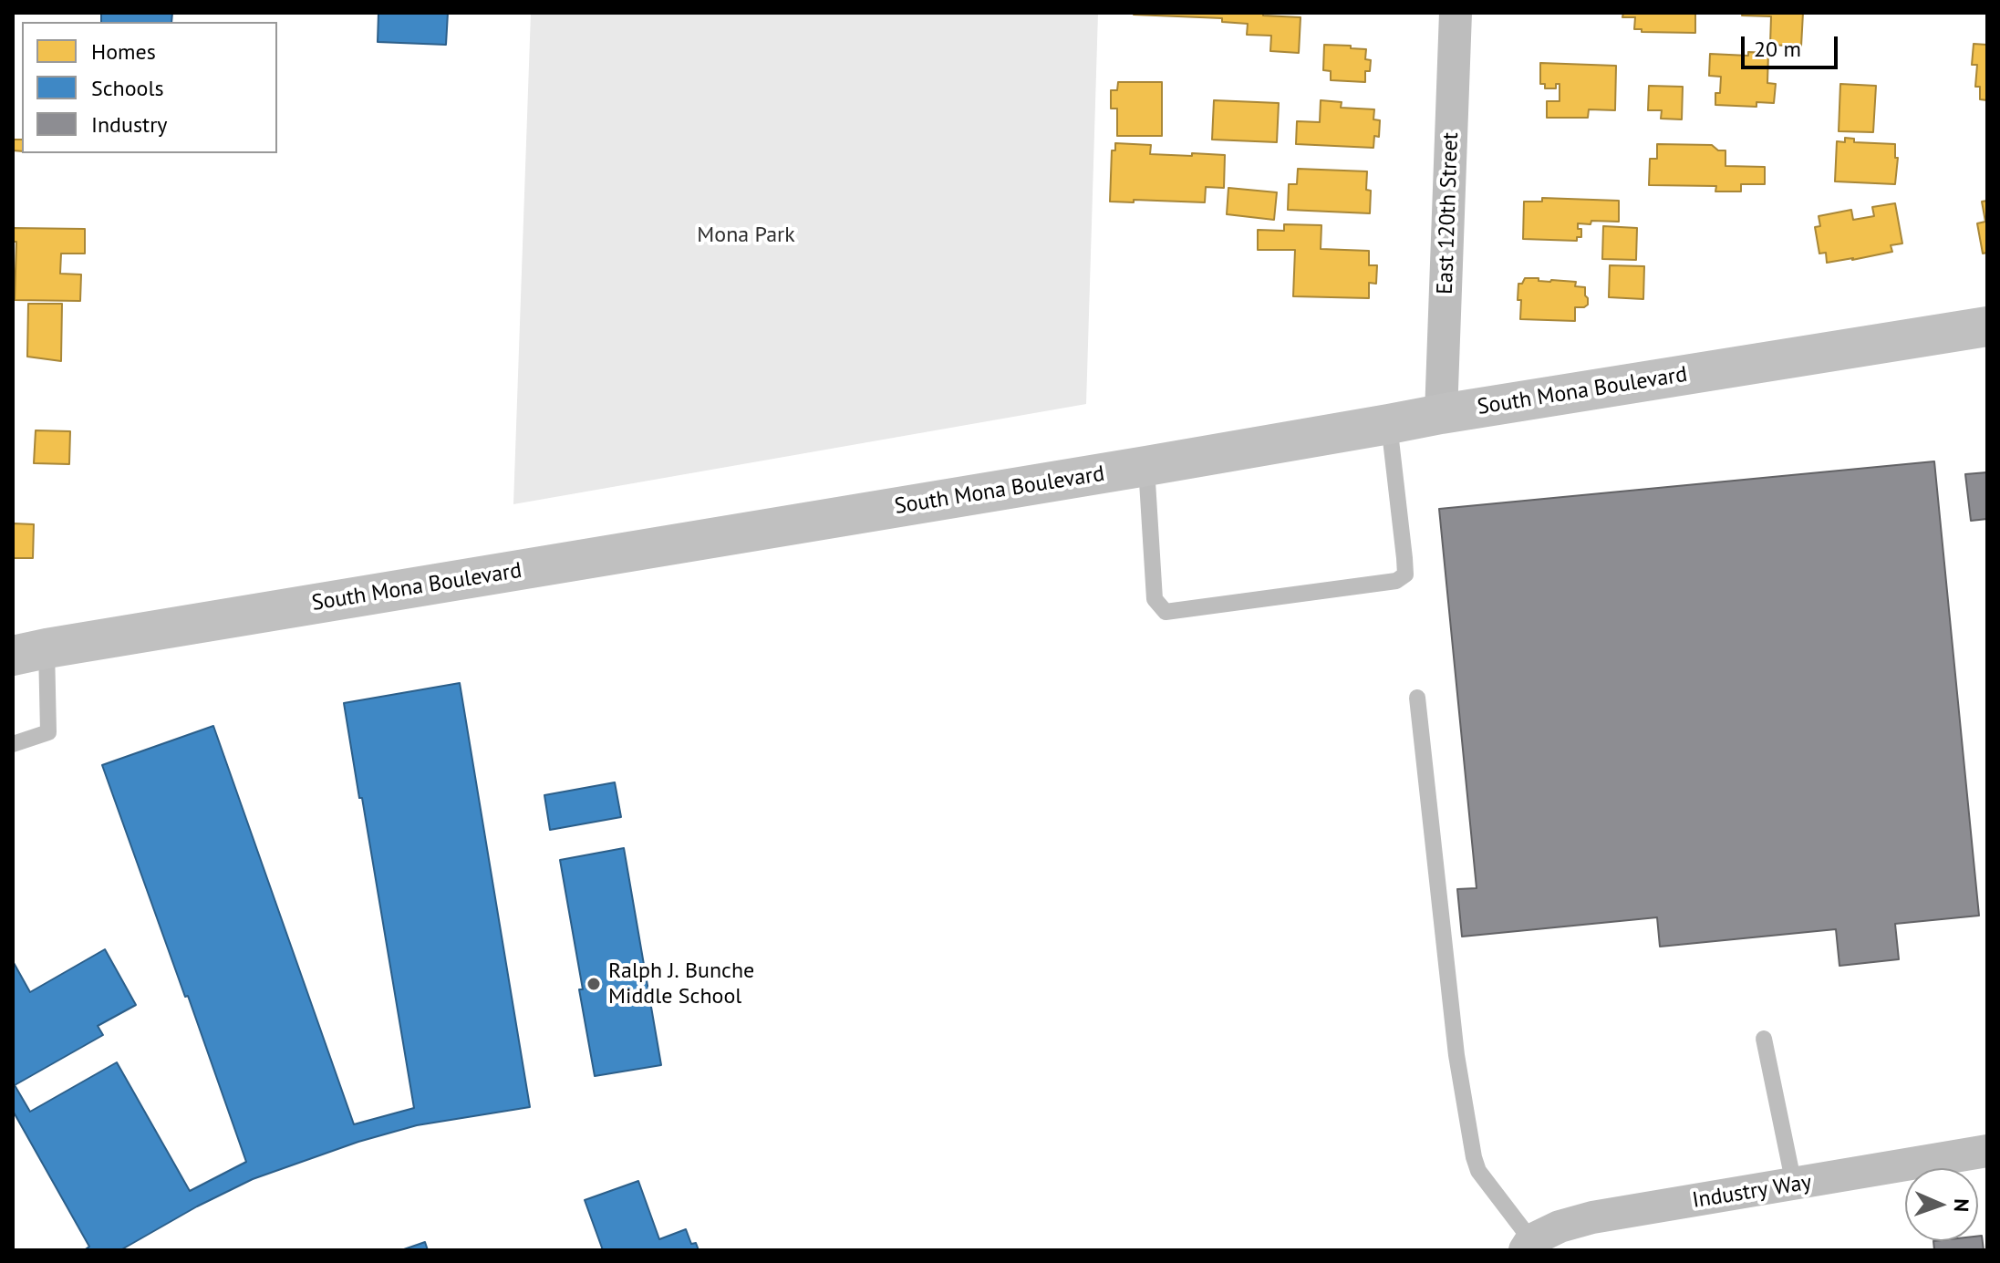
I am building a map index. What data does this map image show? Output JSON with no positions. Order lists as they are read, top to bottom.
{
  "streets": {
    "street": ["East 120th Street", "South Mona Boulevard", "Industry Way"]
  },
  "crossings": [
    ["East 120th Street", "South Mona Boulevard"]
  ],
  "parks": ["Mona Park"],
  "places": ["Ralph J. Bunche Middle School"],
  "legend": ["Homes", "Schools", "Industry"],
  "scale_bar": "20 m",
  "north": "right"
}
